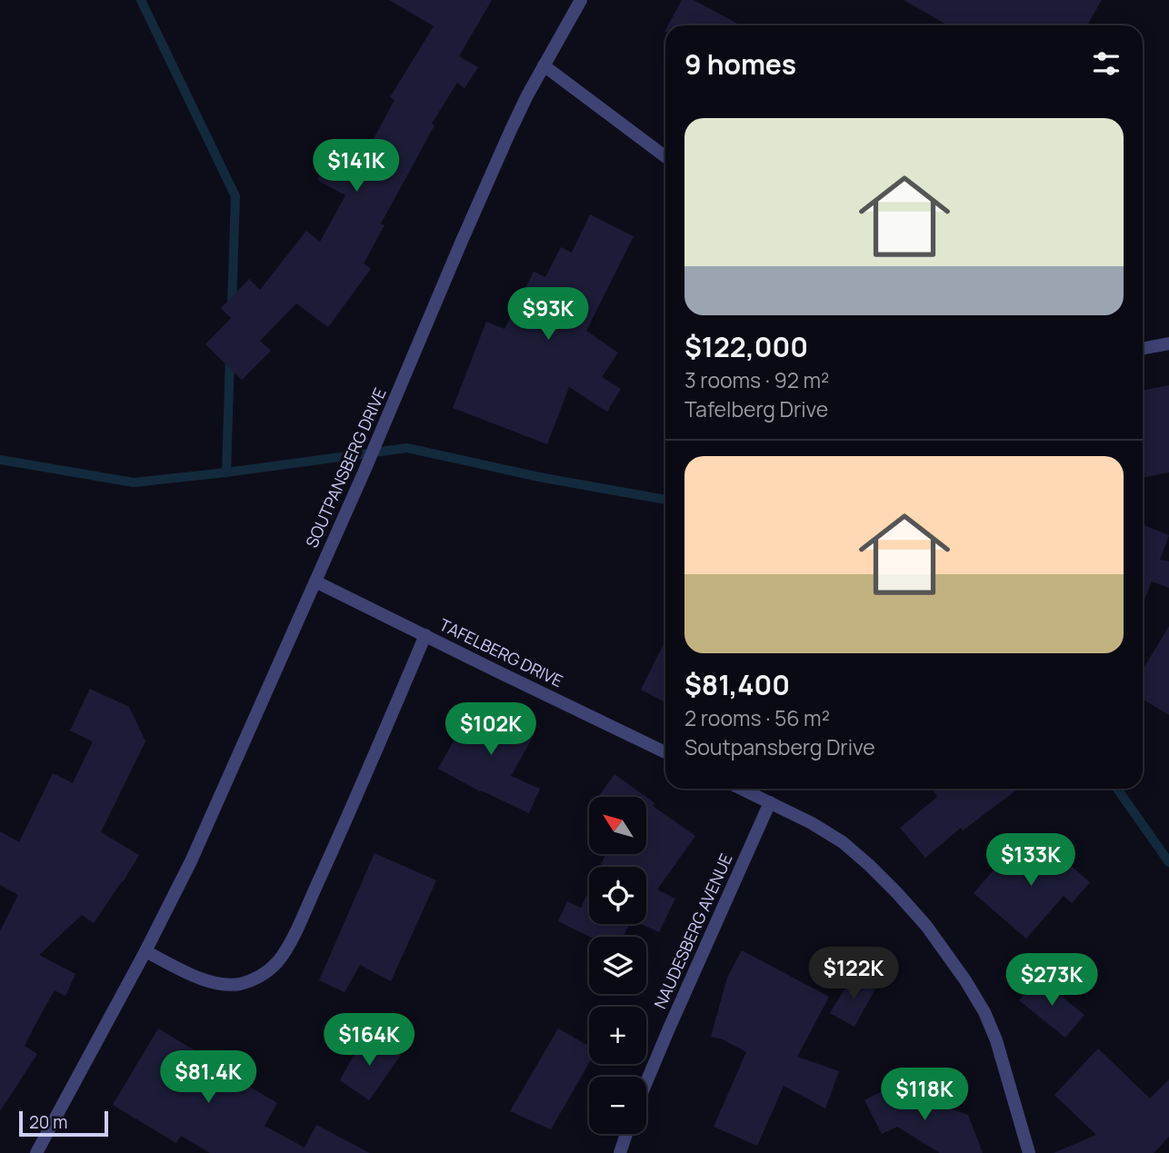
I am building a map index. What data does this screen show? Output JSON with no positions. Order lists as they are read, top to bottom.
{
  "streets": {
    "street": ["SOUTPANSBERG DRIVE", "TAFELBERG DRIVE", "NAUDESBERG AVENUE"]
  },
  "crossings": [
    ["SOUTPANSBERG DRIVE", "TAFELBERG DRIVE"]
  ],
  "scale_bar": "20 m",
  "north": "top left",
  "page": {
    "heading": "9 homes",
    "list": [
      {
        "name": "$122,000",
        "note": "3 rooms · 92 m² · Tafelberg Drive"
      },
      {
        "name": "$81,400",
        "note": "2 rooms · 56 m² · Soutpansberg Drive"
      }
    ],
    "price": [
      "$141K",
      "$93K",
      "$102K",
      "$133K",
      "$122K",
      "$273K",
      "$164K",
      "$81.4K",
      "$118K"
    ],
    "map_buttons": ["+", "−"],
    "scale": "20 m"
  }
}
